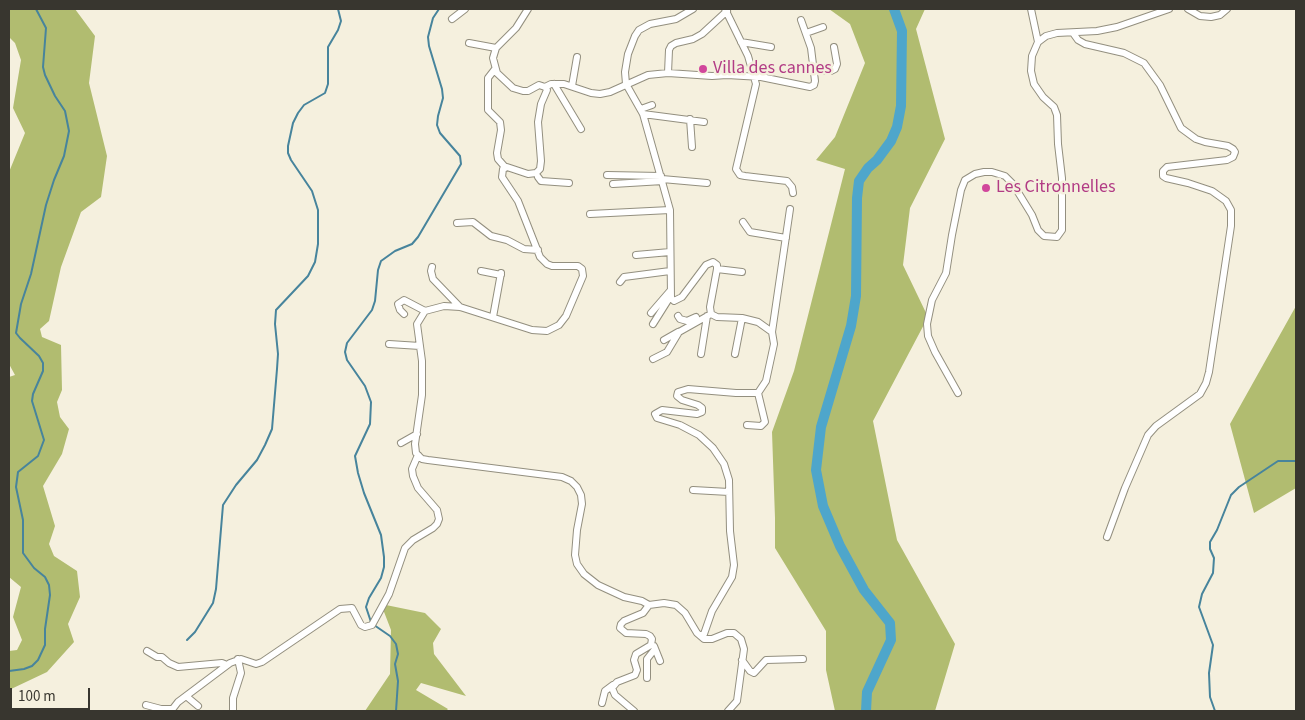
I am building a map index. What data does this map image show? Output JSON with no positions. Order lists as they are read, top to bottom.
{
  "places": ["Villa des cannes", "Les Citronnelles"],
  "scale_bar": "100 m"
}
